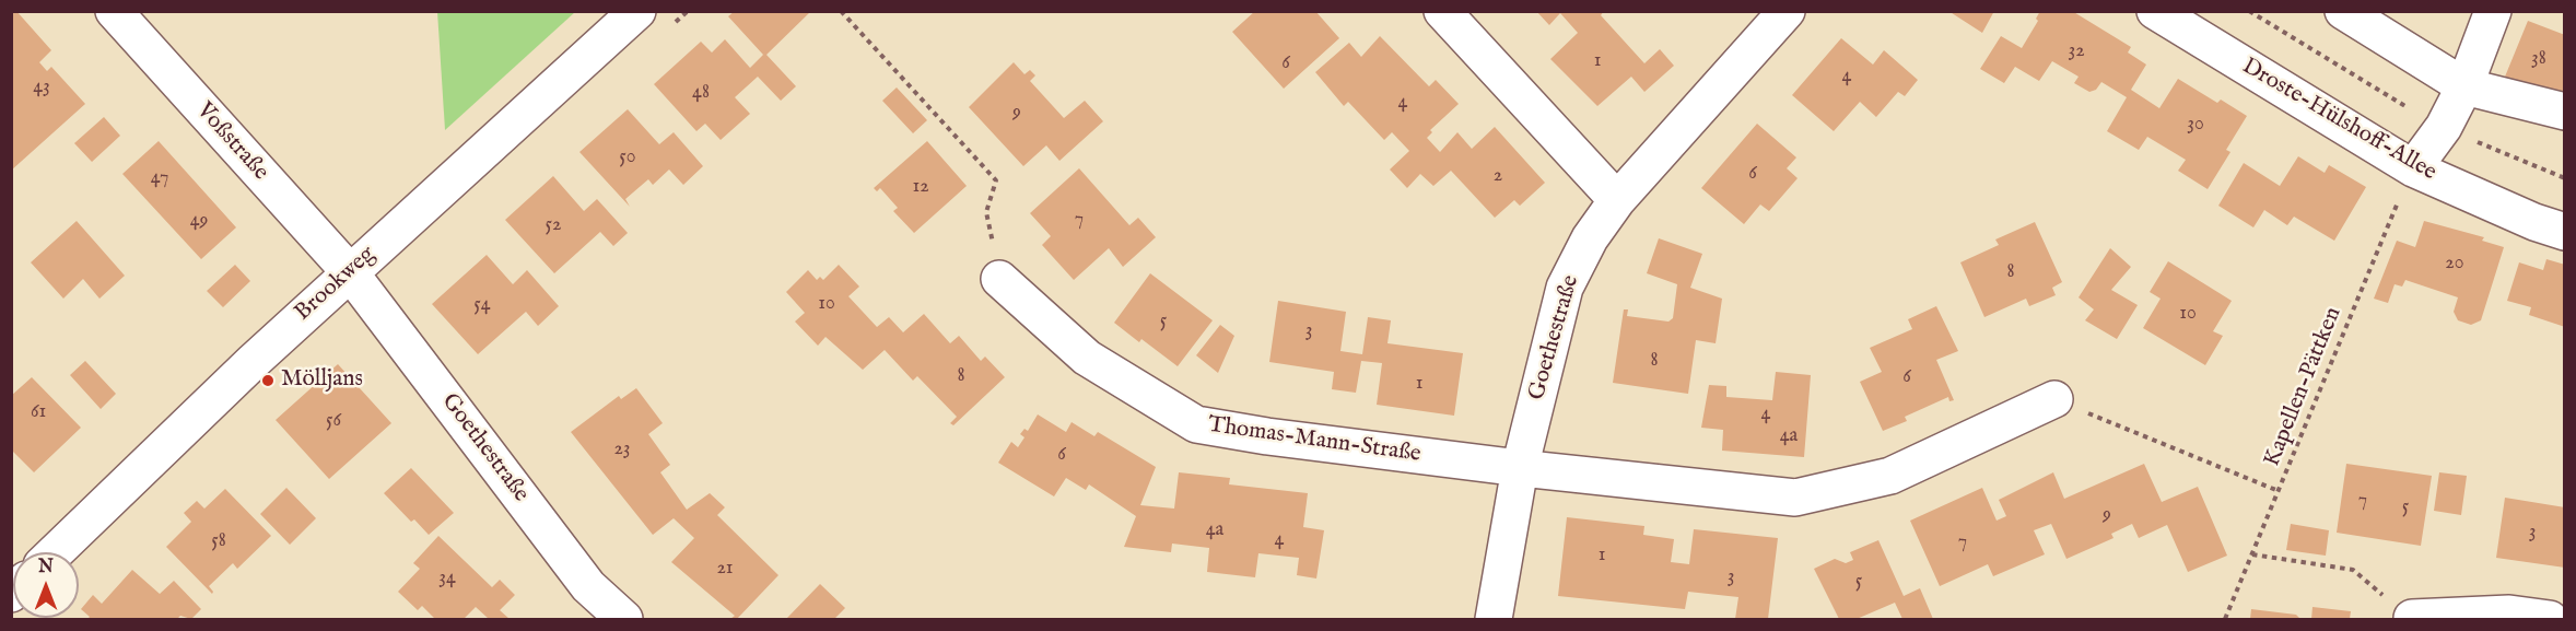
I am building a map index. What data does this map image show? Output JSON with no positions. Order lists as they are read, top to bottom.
{
  "streets": {
    "street": [
      "Droste-Hülshoff-Allee",
      "Voßstraße",
      "Brookweg",
      "Goethestraße",
      "Thomas-Mann-Straße"
    ],
    "path": ["Kapellen-Pättken"]
  },
  "crossings": [
    ["Droste-Hülshoff-Allee", "Kapellen-Pättken"],
    ["Voßstraße", "Brookweg"],
    ["Voßstraße", "Goethestraße"],
    ["Brookweg", "Goethestraße"],
    ["Goethestraße", "Thomas-Mann-Straße"]
  ],
  "places": ["Mölljans"],
  "house_numbers": [
    "32",
    "38",
    "1",
    "6",
    "4",
    "43",
    "48",
    "4",
    "9",
    "30",
    "50",
    "6",
    "2",
    "47",
    "12",
    "7",
    "49",
    "52",
    "20",
    "8",
    "10",
    "54",
    "10",
    "5",
    "3",
    "8",
    "8",
    "6",
    "1",
    "61",
    "4",
    "56",
    "4a",
    "23",
    "6",
    "7",
    "5",
    "9",
    "4a",
    "3",
    "4",
    "58",
    "7",
    "1",
    "21",
    "3",
    "34",
    "5"
  ],
  "north": "top"
}
